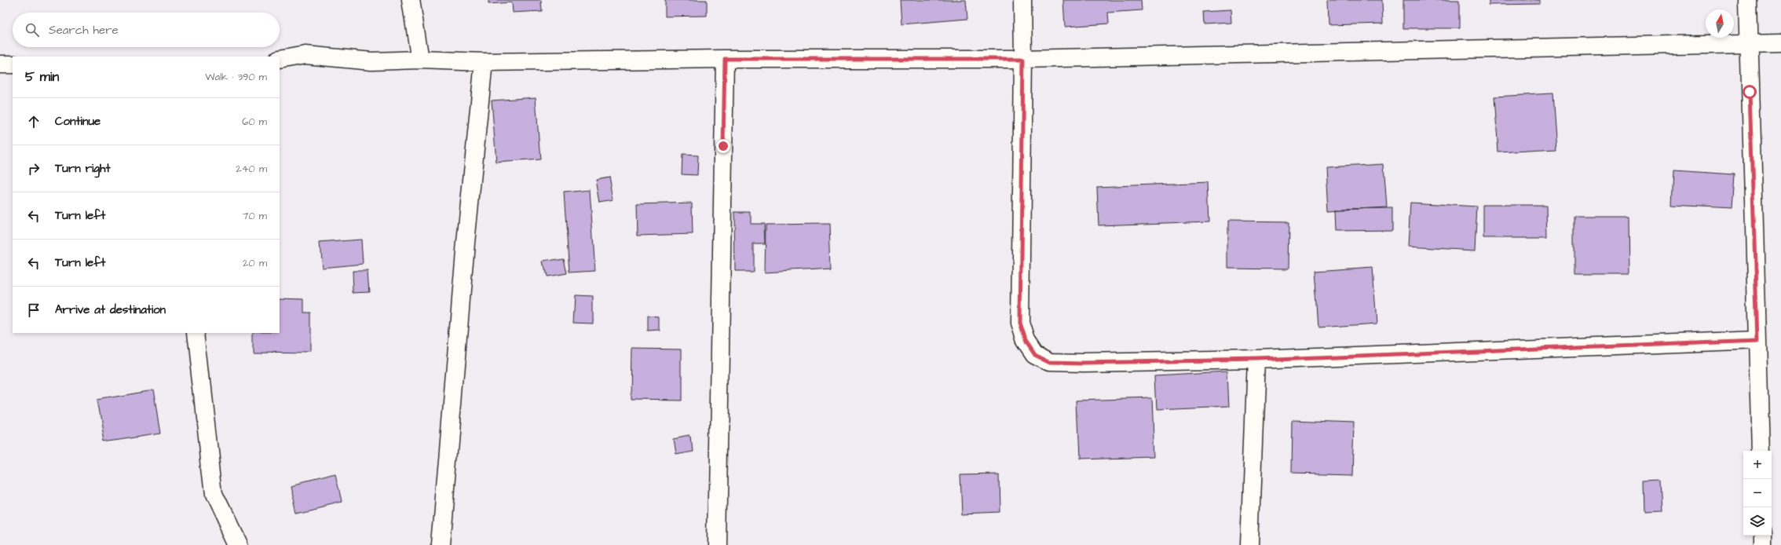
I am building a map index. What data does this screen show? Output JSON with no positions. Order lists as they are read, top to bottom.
{
  "north": "top",
  "page": {
    "search": "Search here",
    "heading": ["5 min", "Walk · 390 m"],
    "list": [
      ["Continue", "60 m"],
      ["Turn right", "240 m"],
      ["Turn left", "70 m"],
      ["Turn left", "20 m"],
      "Arrive at destination"
    ],
    "map_buttons": ["+", "−"]
  }
}
